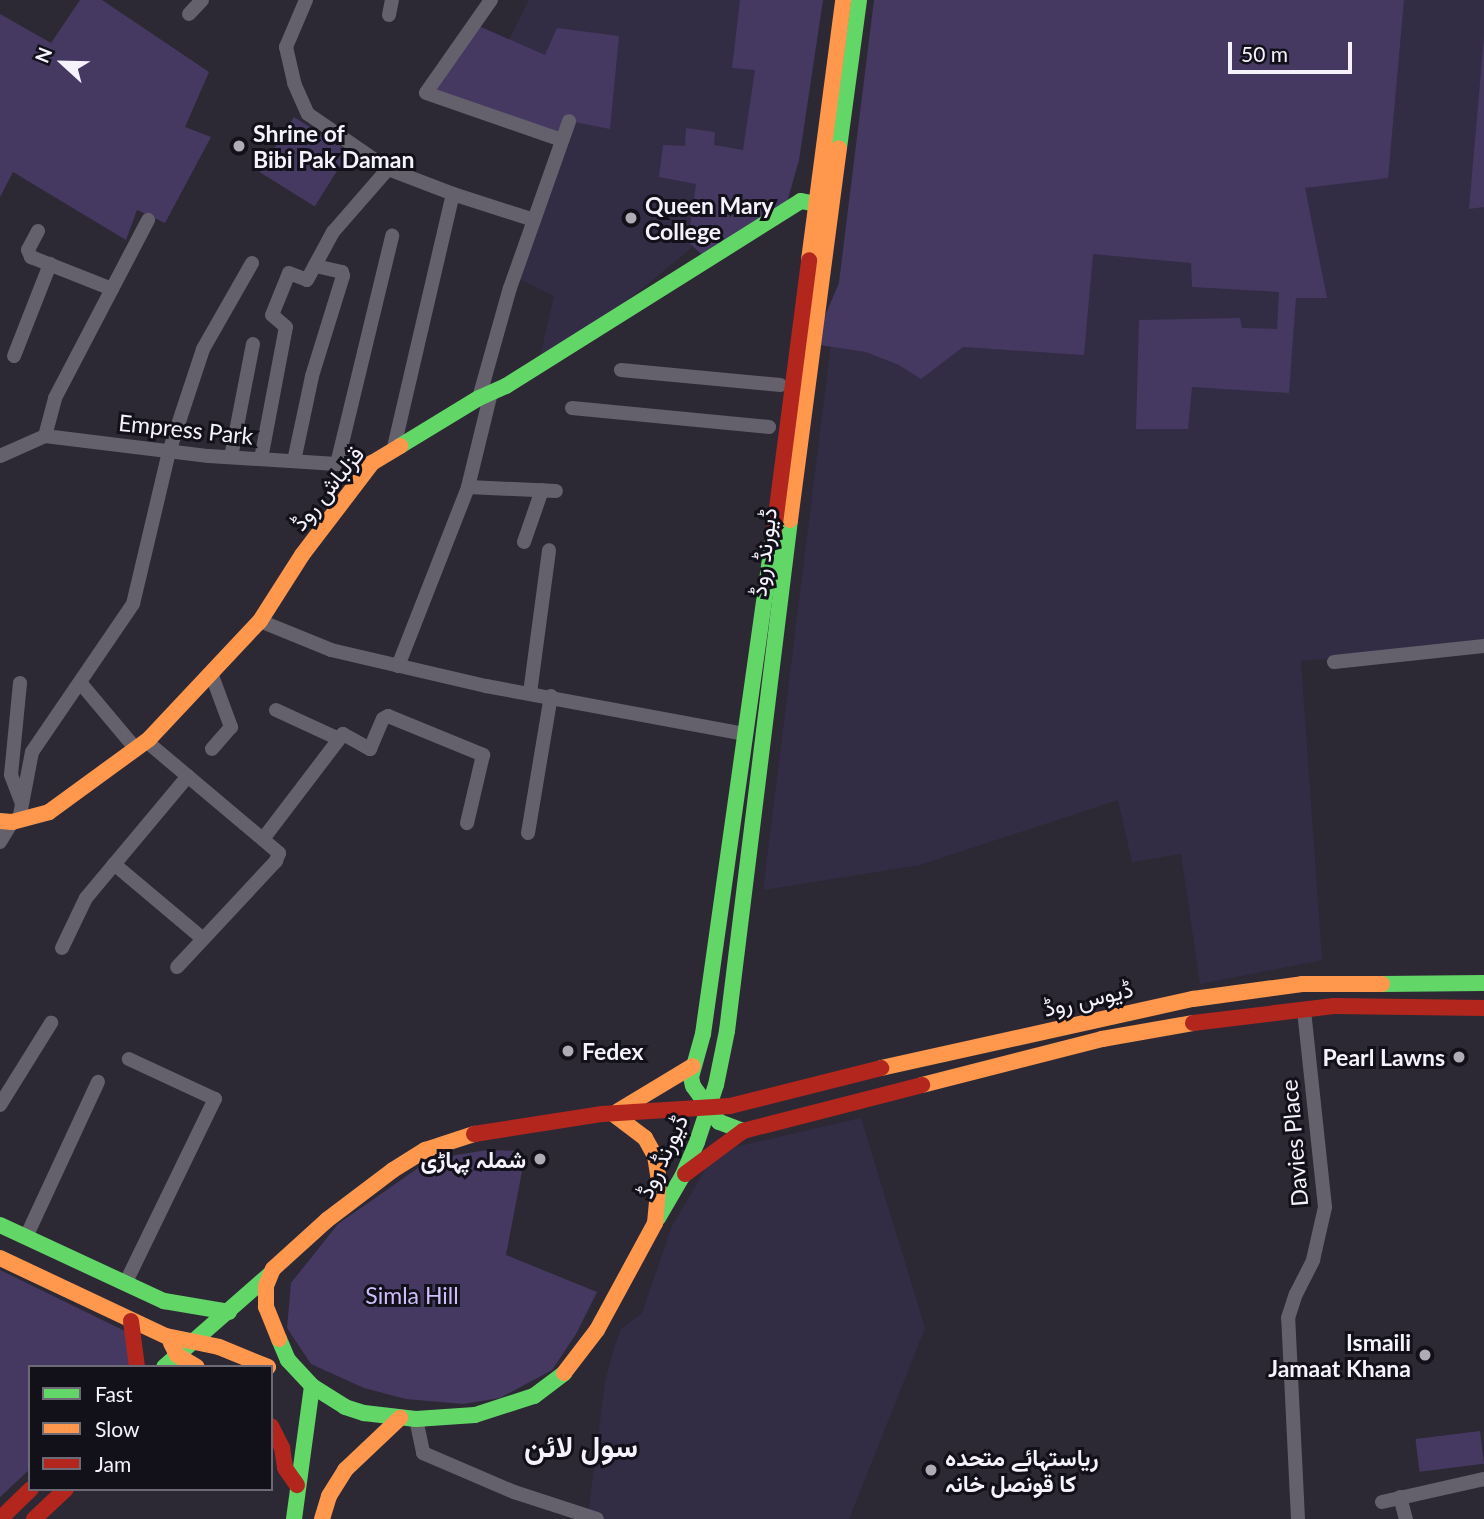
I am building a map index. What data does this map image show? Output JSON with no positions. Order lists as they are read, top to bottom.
{
  "streets": {
    "main road": ["قزلباش روڈ", "ڈیورنڈ روڈ", "ڈیوس روڈ"],
    "street": ["Empress Park", "Davies Place"]
  },
  "crossings": [
    ["Empress Park", "قزلباش روڈ"],
    ["قزلباش روڈ", "ڈیورنڈ روڈ"],
    ["ڈیورنڈ روڈ", "ڈیوس روڈ"],
    ["ڈیوس روڈ", "Davies Place"]
  ],
  "districts": ["سول لائن"],
  "parks": ["Simla Hill"],
  "places": [
    "Shrine of Bibi Pak Daman",
    "Queen Mary College",
    "Fedex",
    "Pearl Lawns",
    "شملہ پہاڑی",
    "Ismaili Jamaat Khana",
    "ریاستہائے متحدہ کا قونصل خانہ"
  ],
  "legend": ["Fast", "Slow", "Jam"],
  "scale_bar": "50 m",
  "north": "left"
}
